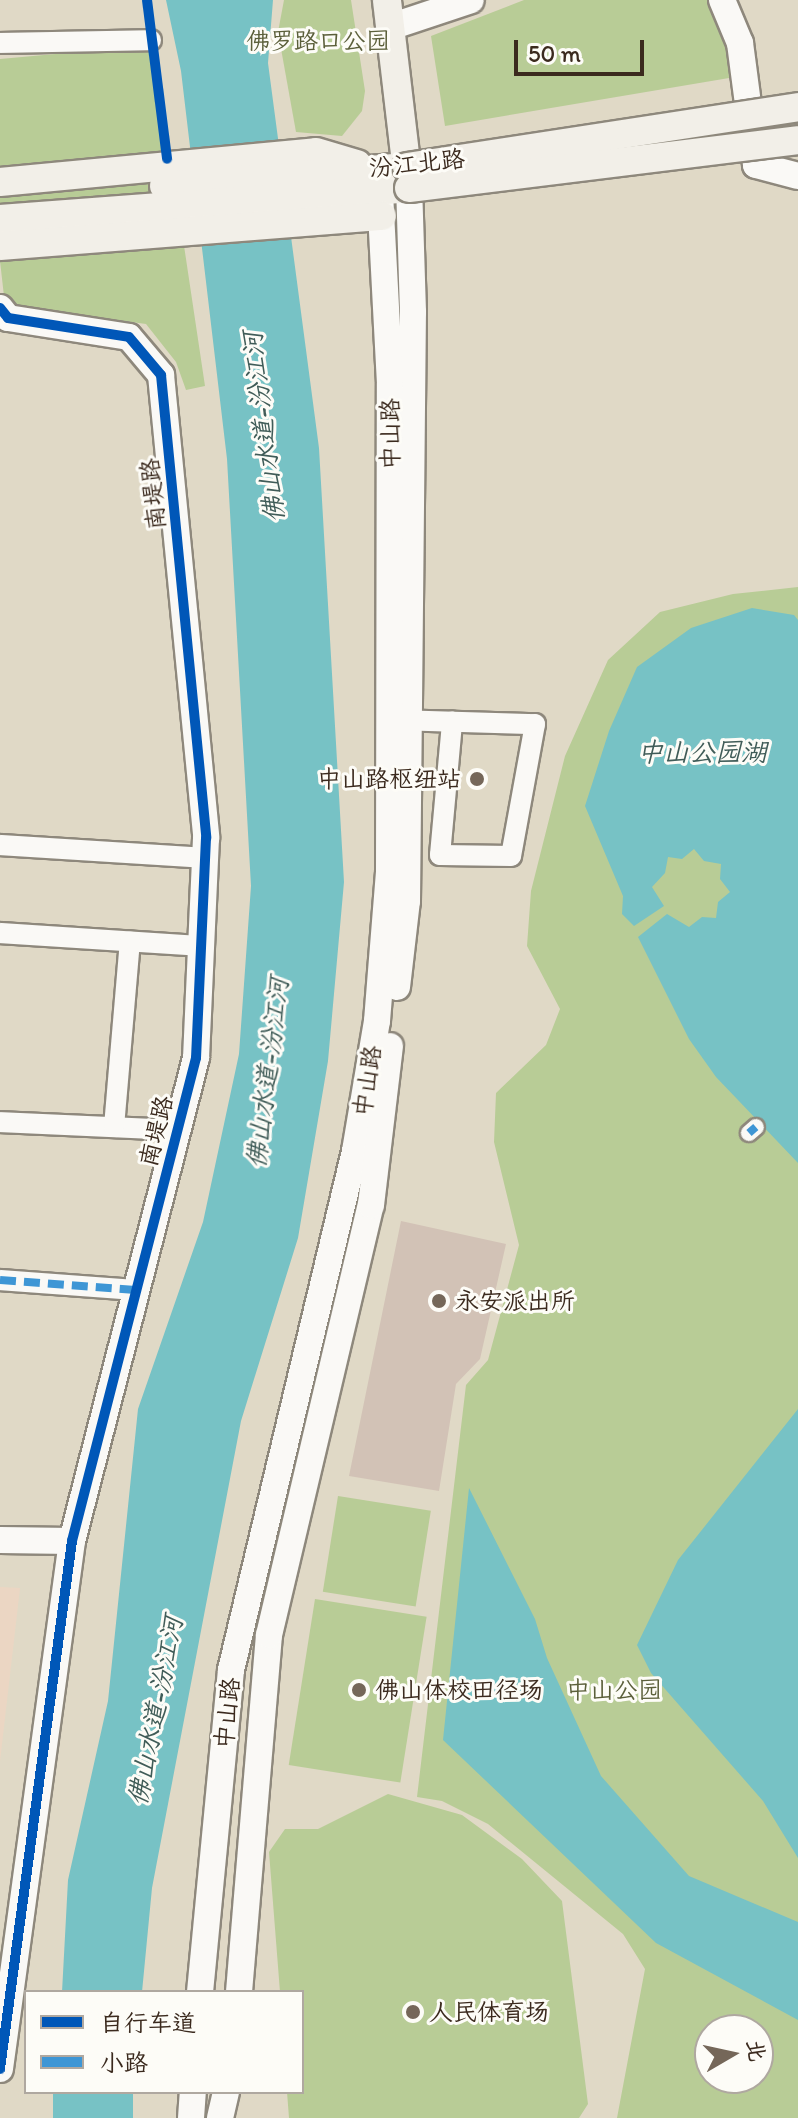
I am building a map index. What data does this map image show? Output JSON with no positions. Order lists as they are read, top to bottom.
{
  "streets": {
    "main road": ["汾江北路"],
    "street": ["中山路", "南堤路"]
  },
  "crossings": [
    ["汾江北路", "中山路"]
  ],
  "water": ["佛山水道-汾江河", "中山公园湖"],
  "parks": ["佛罗路口公园", "中山公园"],
  "places": [
    "中山路枢纽站",
    "永安派出所",
    "佛山体校田径场",
    "人民体育场"
  ],
  "legend": ["自行车道", "小路"],
  "scale_bar": "50 m",
  "north": "right"
}
